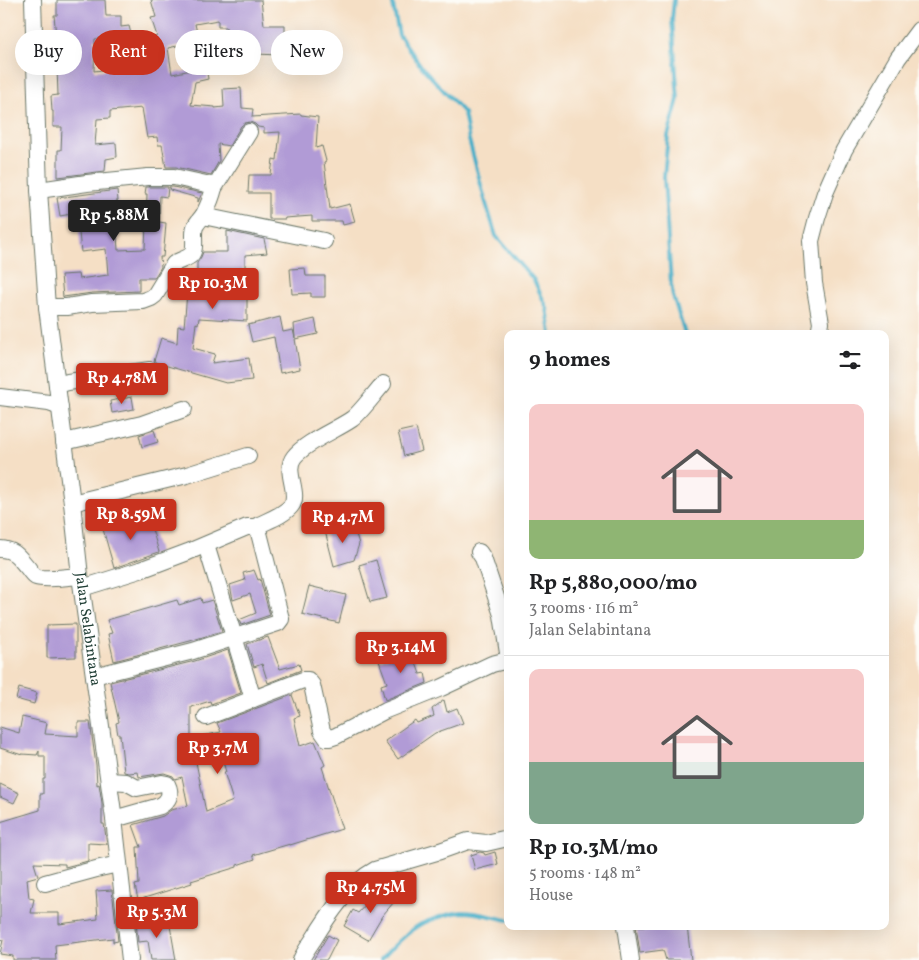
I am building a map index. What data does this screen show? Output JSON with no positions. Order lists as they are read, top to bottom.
{
  "streets": {
    "street": ["Jalan Selabintana"]
  },
  "page": {
    "chip": [
      "Buy",
      "Rent",
      "Filters",
      "New"
    ],
    "price": [
      "Rp 5.88M",
      "Rp 10.3M",
      "Rp 4.78M",
      "Rp 8.59M",
      "Rp 4.7M",
      "Rp 3.14M",
      "Rp 3.7M",
      "Rp 4.75M",
      "Rp 5.3M"
    ],
    "heading": "9 homes",
    "list": [
      {
        "name": "Rp 5,880,000/mo",
        "note": "3 rooms · 116 m² · Jalan Selabintana"
      },
      {
        "name": "Rp 10.3M/mo",
        "note": "5 rooms · 148 m² · House"
      }
    ]
  }
}
